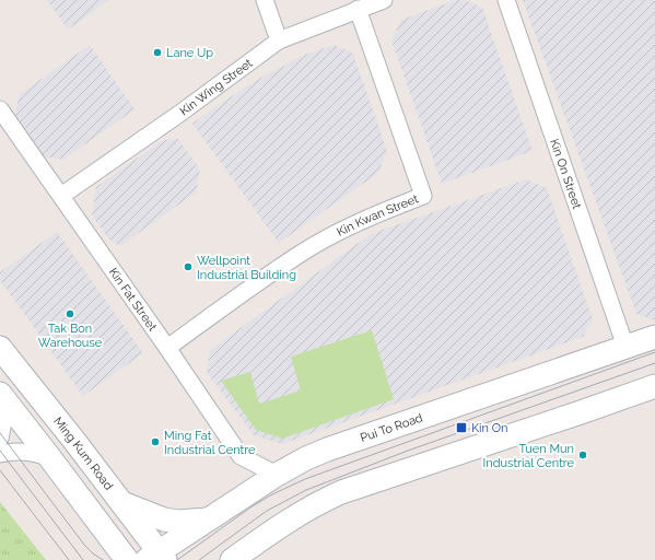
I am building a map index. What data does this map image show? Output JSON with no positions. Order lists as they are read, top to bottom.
{
  "streets": {
    "main road": ["Pui To Road", "Ming Kum Road"],
    "street": [
      "Kin Wing Street",
      "Kin On Street",
      "Kin Kwan Street",
      "Kin Fat Street"
    ]
  },
  "crossings": [
    ["Kin Wing Street", "Kin Kwan Street"],
    ["Kin Wing Street", "Kin Fat Street"],
    ["Kin On Street", "Pui To Road"],
    ["Kin Kwan Street", "Kin Fat Street"],
    ["Kin Fat Street", "Pui To Road"],
    ["Pui To Road", "Ming Kum Road"]
  ],
  "places": {
    "other": [
      "Lane Up",
      "Wellpoint Industrial Building",
      "Tak Bon Warehouse",
      "Ming Fat Industrial Centre",
      "Tuen Mun Industrial Centre"
    ],
    "transit": ["Kin On"]
  }
}
